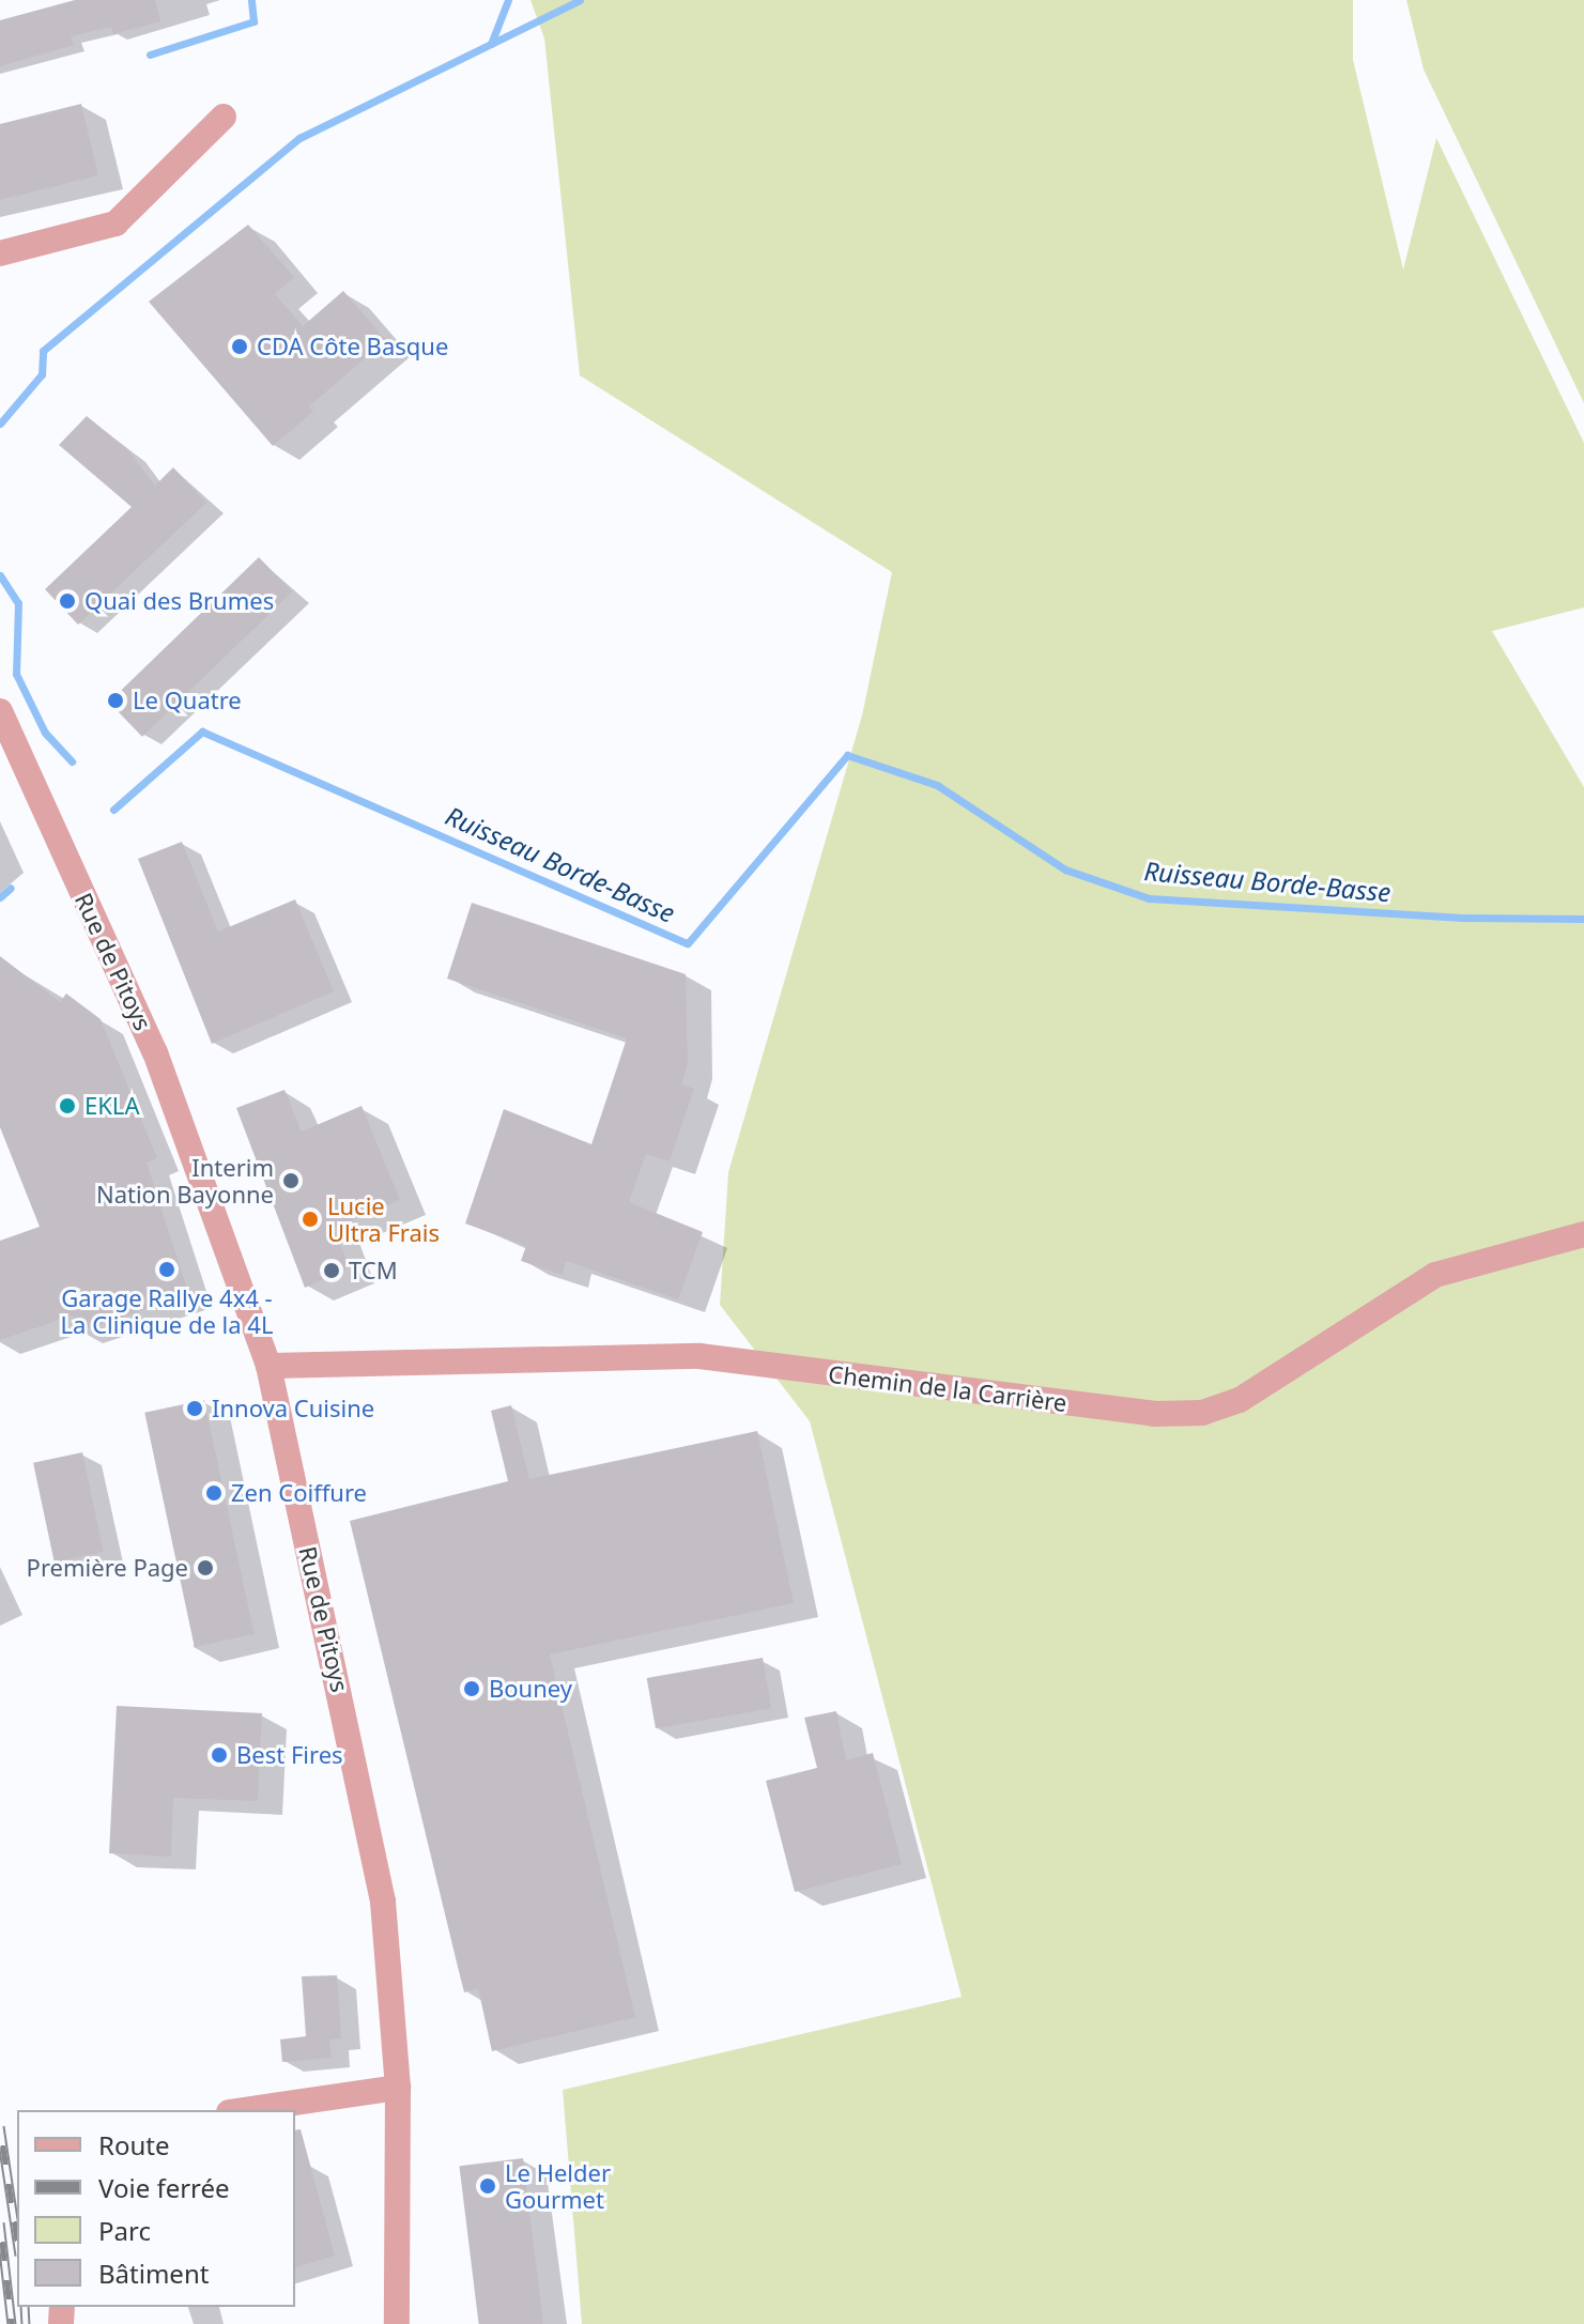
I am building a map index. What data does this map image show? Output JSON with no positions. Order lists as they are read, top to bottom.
{
  "streets": {
    "street": ["Rue de Pitoys", "Chemin de la Carrière"]
  },
  "crossings": [
    ["Rue de Pitoys", "Chemin de la Carrière"]
  ],
  "water": ["Ruisseau Borde-Basse"],
  "places": [
    "CDA Côte Basque",
    "Quai des Brumes",
    "Le Quatre",
    "EKLA",
    "Interim Nation Bayonne",
    "Lucie Ultra Frais",
    "Garage Rallye 4x4 - La Clinique de la 4L",
    "TCM",
    "Innova Cuisine",
    "Zen Coiffure",
    "Première Page",
    "Bouney",
    "Best Fires",
    "Le Helder Gourmet"
  ],
  "legend": [
    "Route",
    "Voie ferrée",
    "Parc",
    "Bâtiment"
  ]
}
